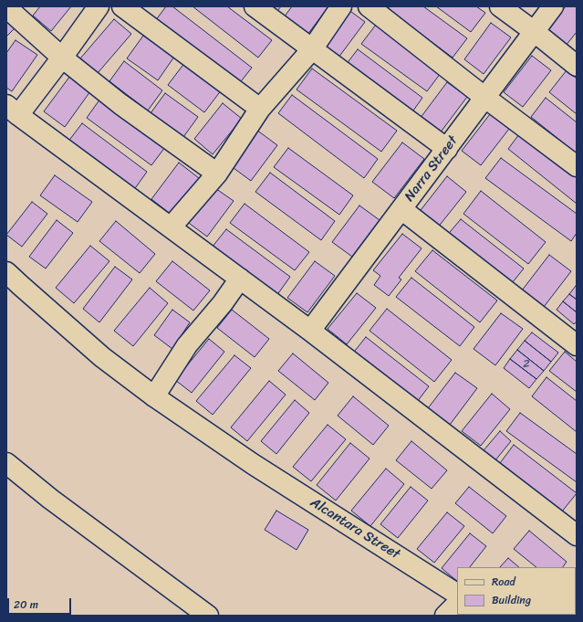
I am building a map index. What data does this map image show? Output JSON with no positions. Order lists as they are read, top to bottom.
{
  "streets": {
    "street": ["Narra Street", "Alcantara Street"]
  },
  "house_numbers": ["2"],
  "legend": ["Road", "Building"],
  "scale_bar": "20 m"
}
